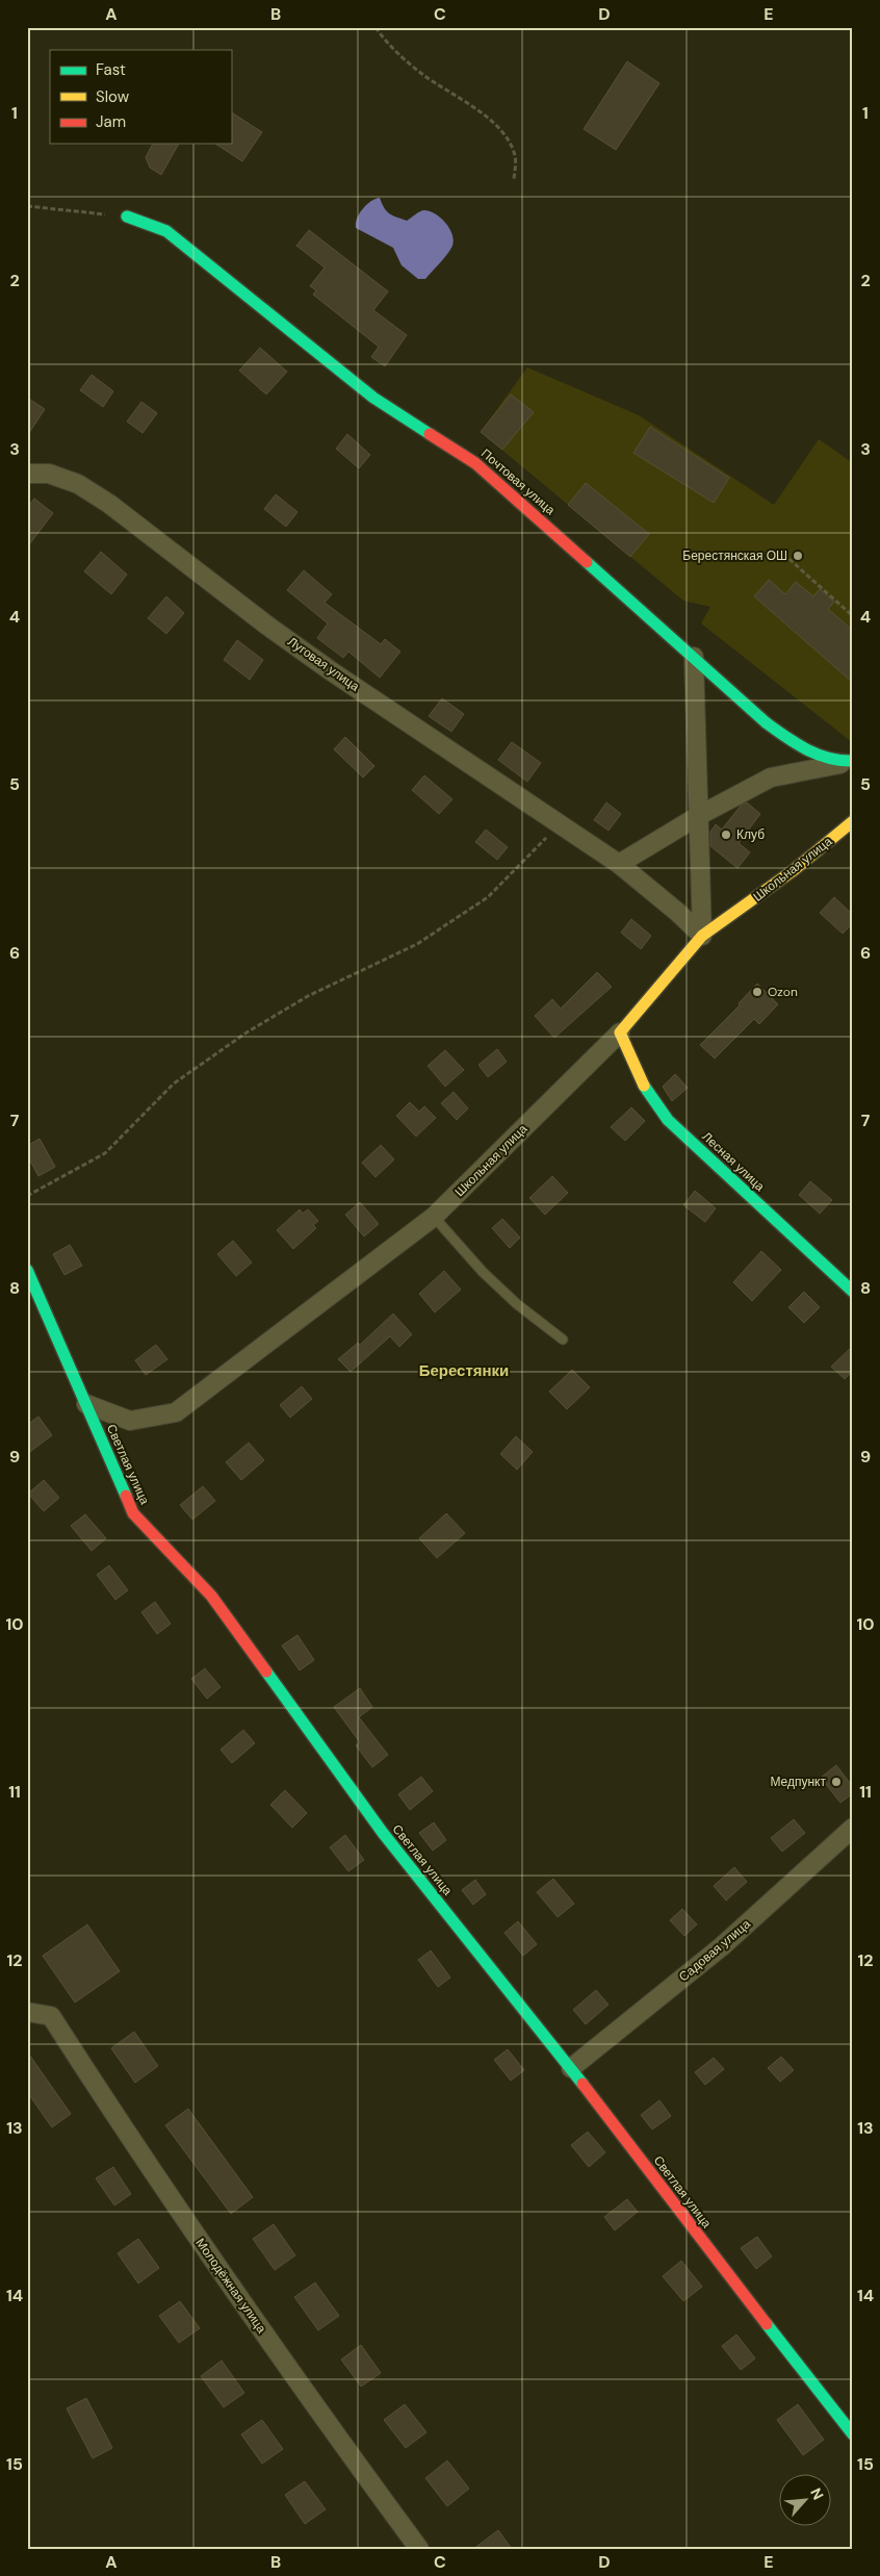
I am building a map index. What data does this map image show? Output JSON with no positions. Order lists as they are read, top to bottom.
{
  "streets": {
    "street": [
      "Почтовая улица",
      "Луговая улица",
      "Школьная улица",
      "Лесная улица",
      "Светлая улица",
      "Садовая улица",
      "Молодёжная улица"
    ]
  },
  "crossings": [
    ["Луговая улица", "Школьная улица"],
    ["Школьная улица", "Лесная улица"],
    ["Школьная улица", "Светлая улица"],
    ["Светлая улица", "Садовая улица"]
  ],
  "districts": ["Берестянки"],
  "places": [
    "Берестянская ОШ",
    "Клуб",
    "Ozon",
    "Медпункт"
  ],
  "legend": ["Fast", "Slow", "Jam"],
  "north": "top right",
  "grid": {
    "columns": [
      "A",
      "B",
      "C",
      "D",
      "E"
    ],
    "rows": [
      "1",
      "2",
      "3",
      "4",
      "5",
      "6",
      "7",
      "8",
      "9",
      "10",
      "11",
      "12",
      "13",
      "14",
      "15"
    ]
  }
}
